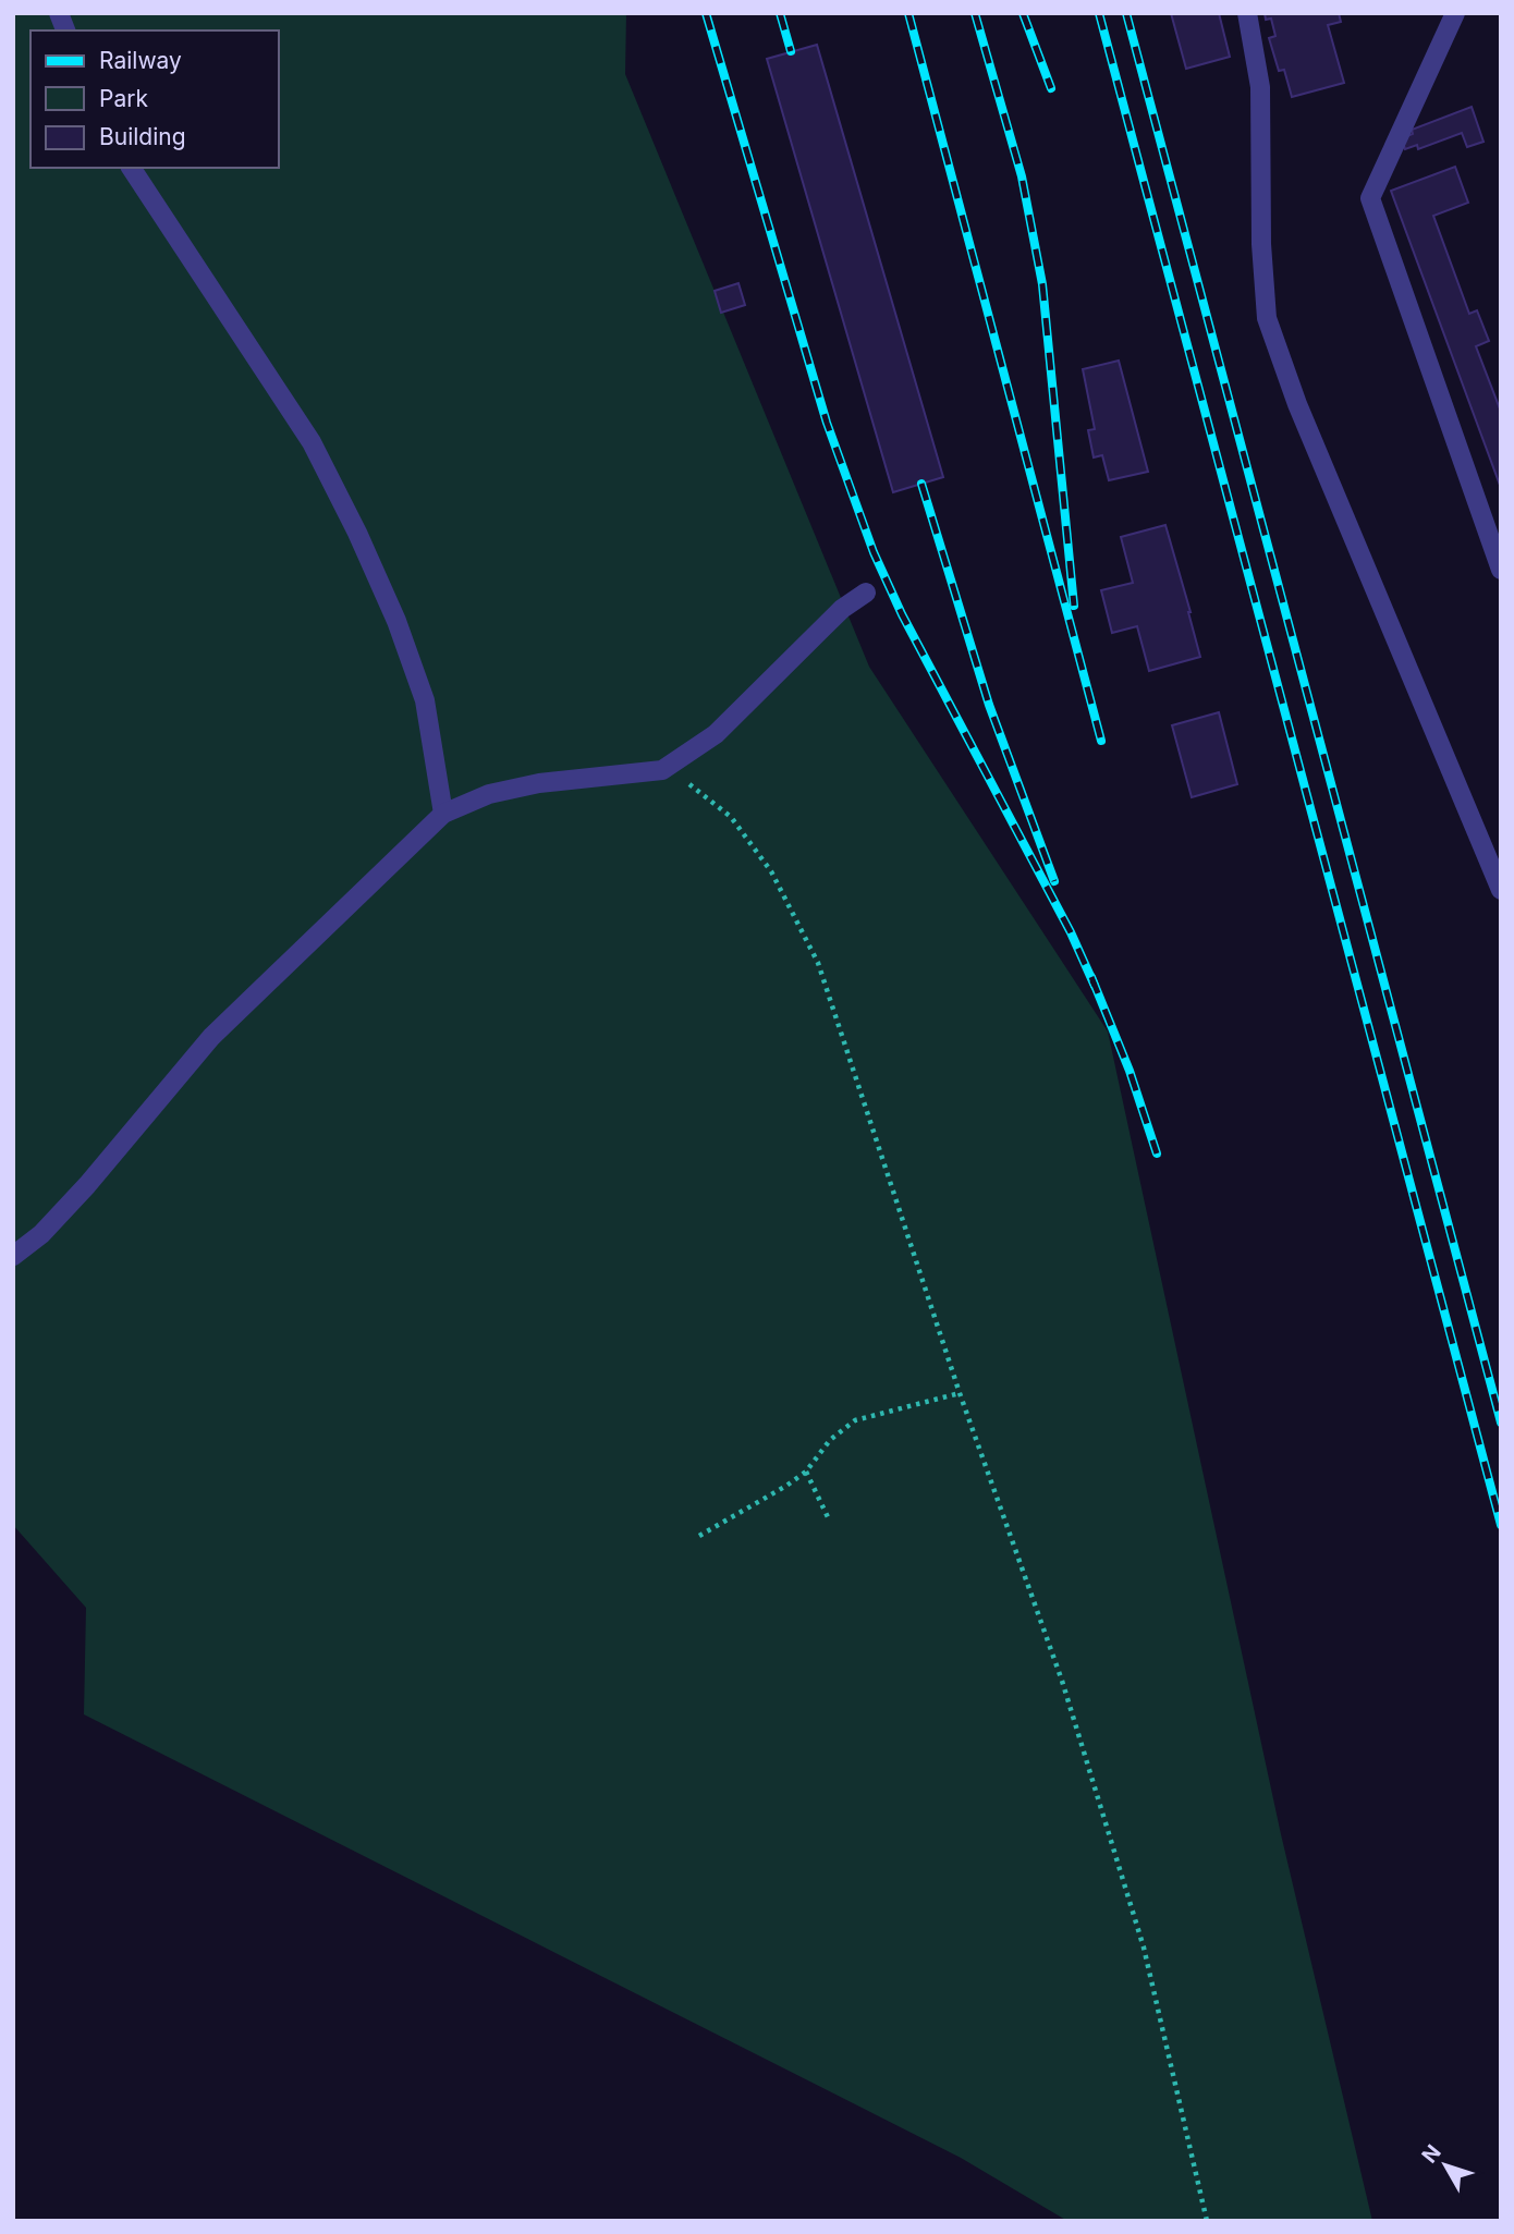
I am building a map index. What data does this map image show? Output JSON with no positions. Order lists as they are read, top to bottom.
{
  "legend": ["Railway", "Park", "Building"],
  "north": "top left"
}
